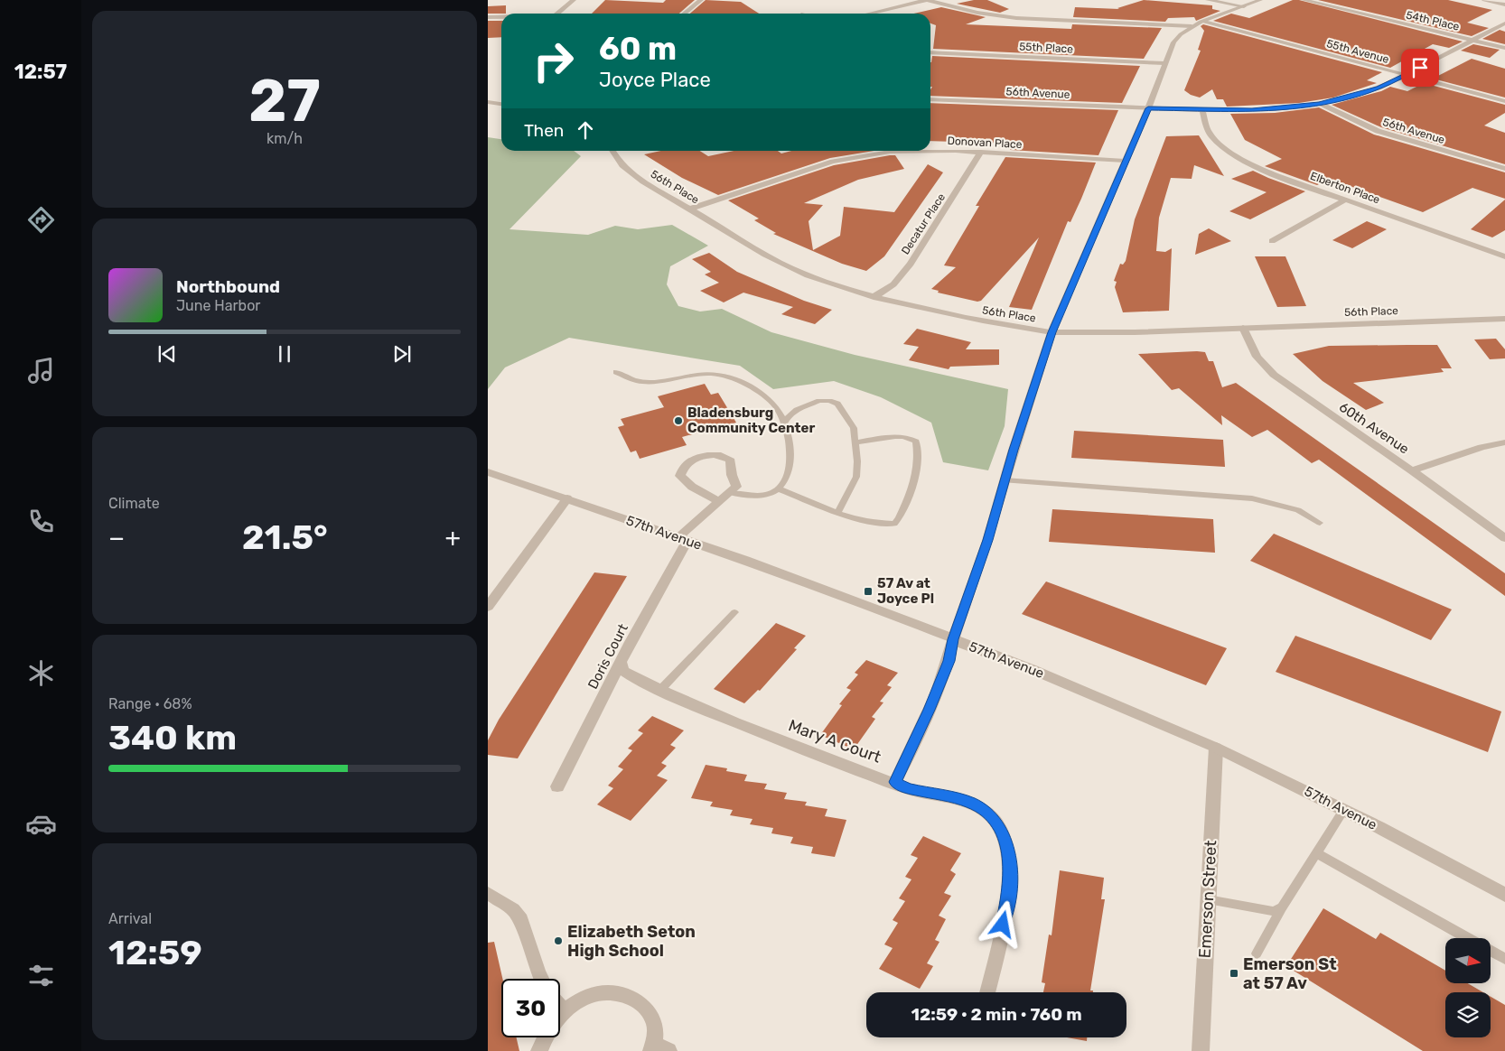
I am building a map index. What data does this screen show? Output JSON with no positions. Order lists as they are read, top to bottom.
{
  "streets": {
    "street": [
      "54th Place",
      "55th Place",
      "55th Avenue",
      "56th Avenue",
      "Donovan Place",
      "56th Place",
      "Elberton Place",
      "Decatur Place",
      "60th Avenue",
      "57th Avenue",
      "Doris Court",
      "Mary A Court",
      "Emerson Street"
    ]
  },
  "crossings": [
    ["54th Place", "56th Avenue"],
    ["55th Avenue", "56th Avenue"],
    ["56th Avenue", "Elberton Place"],
    ["Donovan Place", "56th Place"],
    ["Donovan Place", "Decatur Place"],
    ["56th Place", "Decatur Place"],
    ["56th Place", "60th Avenue"],
    ["57th Avenue", "Doris Court"],
    ["57th Avenue", "Emerson Street"],
    ["Doris Court", "Mary A Court"]
  ],
  "places": {
    "other": ["Bladensburg Community Center", "Elizabeth Seton High School"],
    "transit": ["57 Av at Joyce Pl", "Emerson St at 57 Av"]
  },
  "north": "right",
  "page": {
    "tabs": "12:57",
    "tile": [
      ["27", "km/h"],
      "Climate",
      ["Range · 68%", "340 km"],
      ["Arrival", "12:59"]
    ],
    "turn": ["60 m", "Joyce Place"],
    "then": "Then",
    "song": ["Northbound", "June Harbor"],
    "heat": ["−", "21.5°", "+"],
    "limit": "30",
    "trip": "12:59 · 2 min · 760 m"
  }
}
